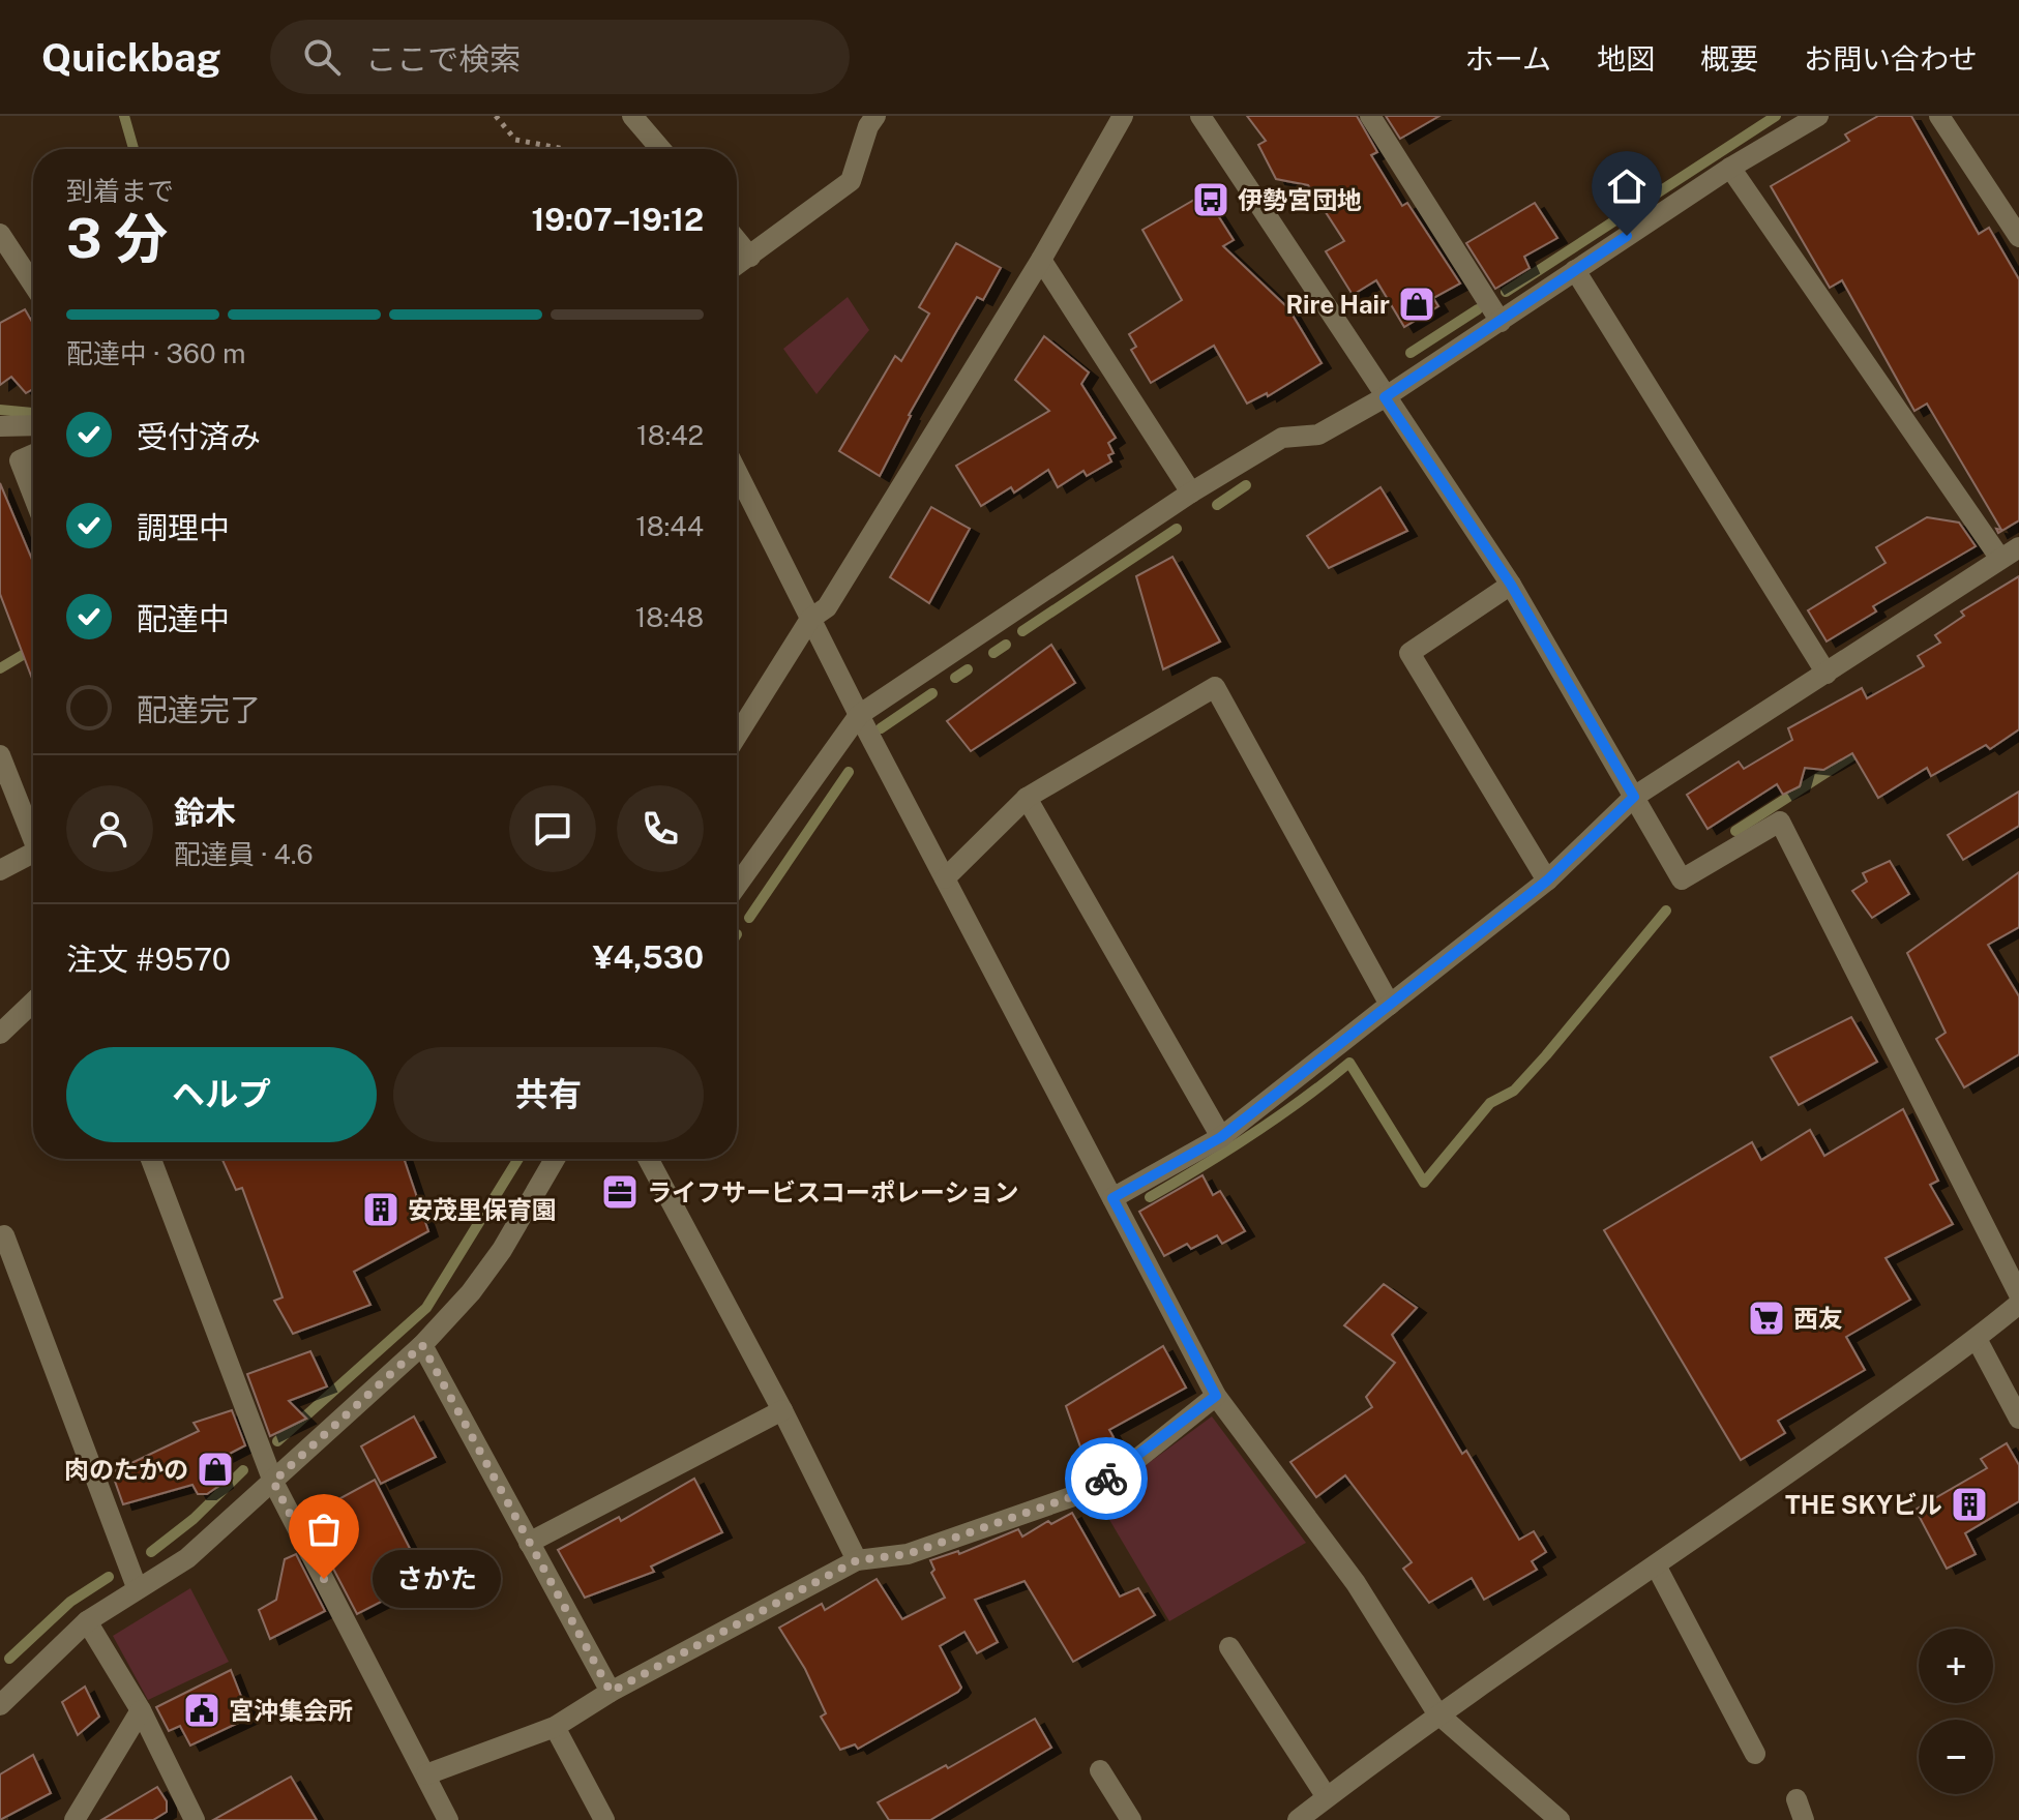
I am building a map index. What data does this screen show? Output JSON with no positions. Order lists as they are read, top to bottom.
{
  "places": {
    "bus stop": ["伊勢宮団地"],
    "shop": ["Rire Hair", "肉のたかの"],
    "office": ["ライフサービスコーポレーション"],
    "building": ["安茂里保育園", "THE SKYビル"],
    "supermarket": ["西友"],
    "other": ["さかた"],
    "public building": ["宮沖集会所"]
  },
  "page": {
    "header": "Quickbag",
    "search": "ここで検索",
    "nav": [
      "ホーム",
      "地図",
      "概要",
      "お問い合わせ"
    ],
    "heading": ["3 分", "到着まで", "19:07–19:12"],
    "panel": [
      "鈴木",
      "配達員 · 4.6",
      "注文 #9570",
      "¥4,530"
    ],
    "bar": "配達中 · 360 m",
    "list": [
      ["受付済み", "18:42"],
      ["調理中", "18:44"],
      ["配達中", "18:48"],
      "配達完了"
    ],
    "buttons": ["ヘルプ", "共有"],
    "bubble": "さかた",
    "map_buttons": ["+", "−"]
  }
}
